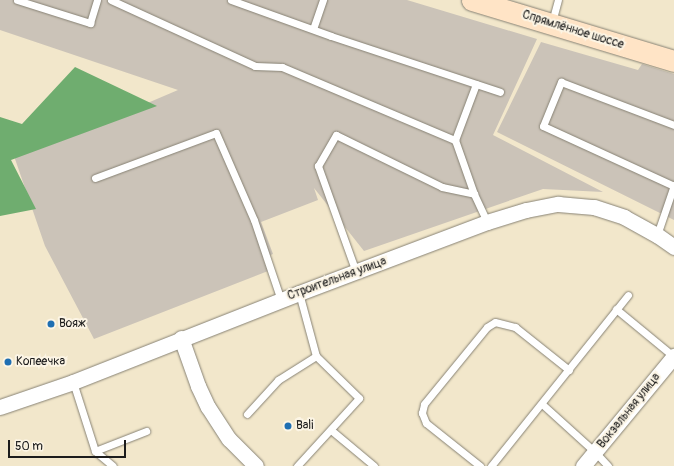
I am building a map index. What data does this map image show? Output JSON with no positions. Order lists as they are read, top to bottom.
{
  "streets": {
    "main road": ["Спрямлённое шоссе"],
    "street": ["Строительная улица", "Вокзальная улица"]
  },
  "places": ["Вояж", "Копеечка", "Bali"],
  "scale_bar": "50 m"
}
